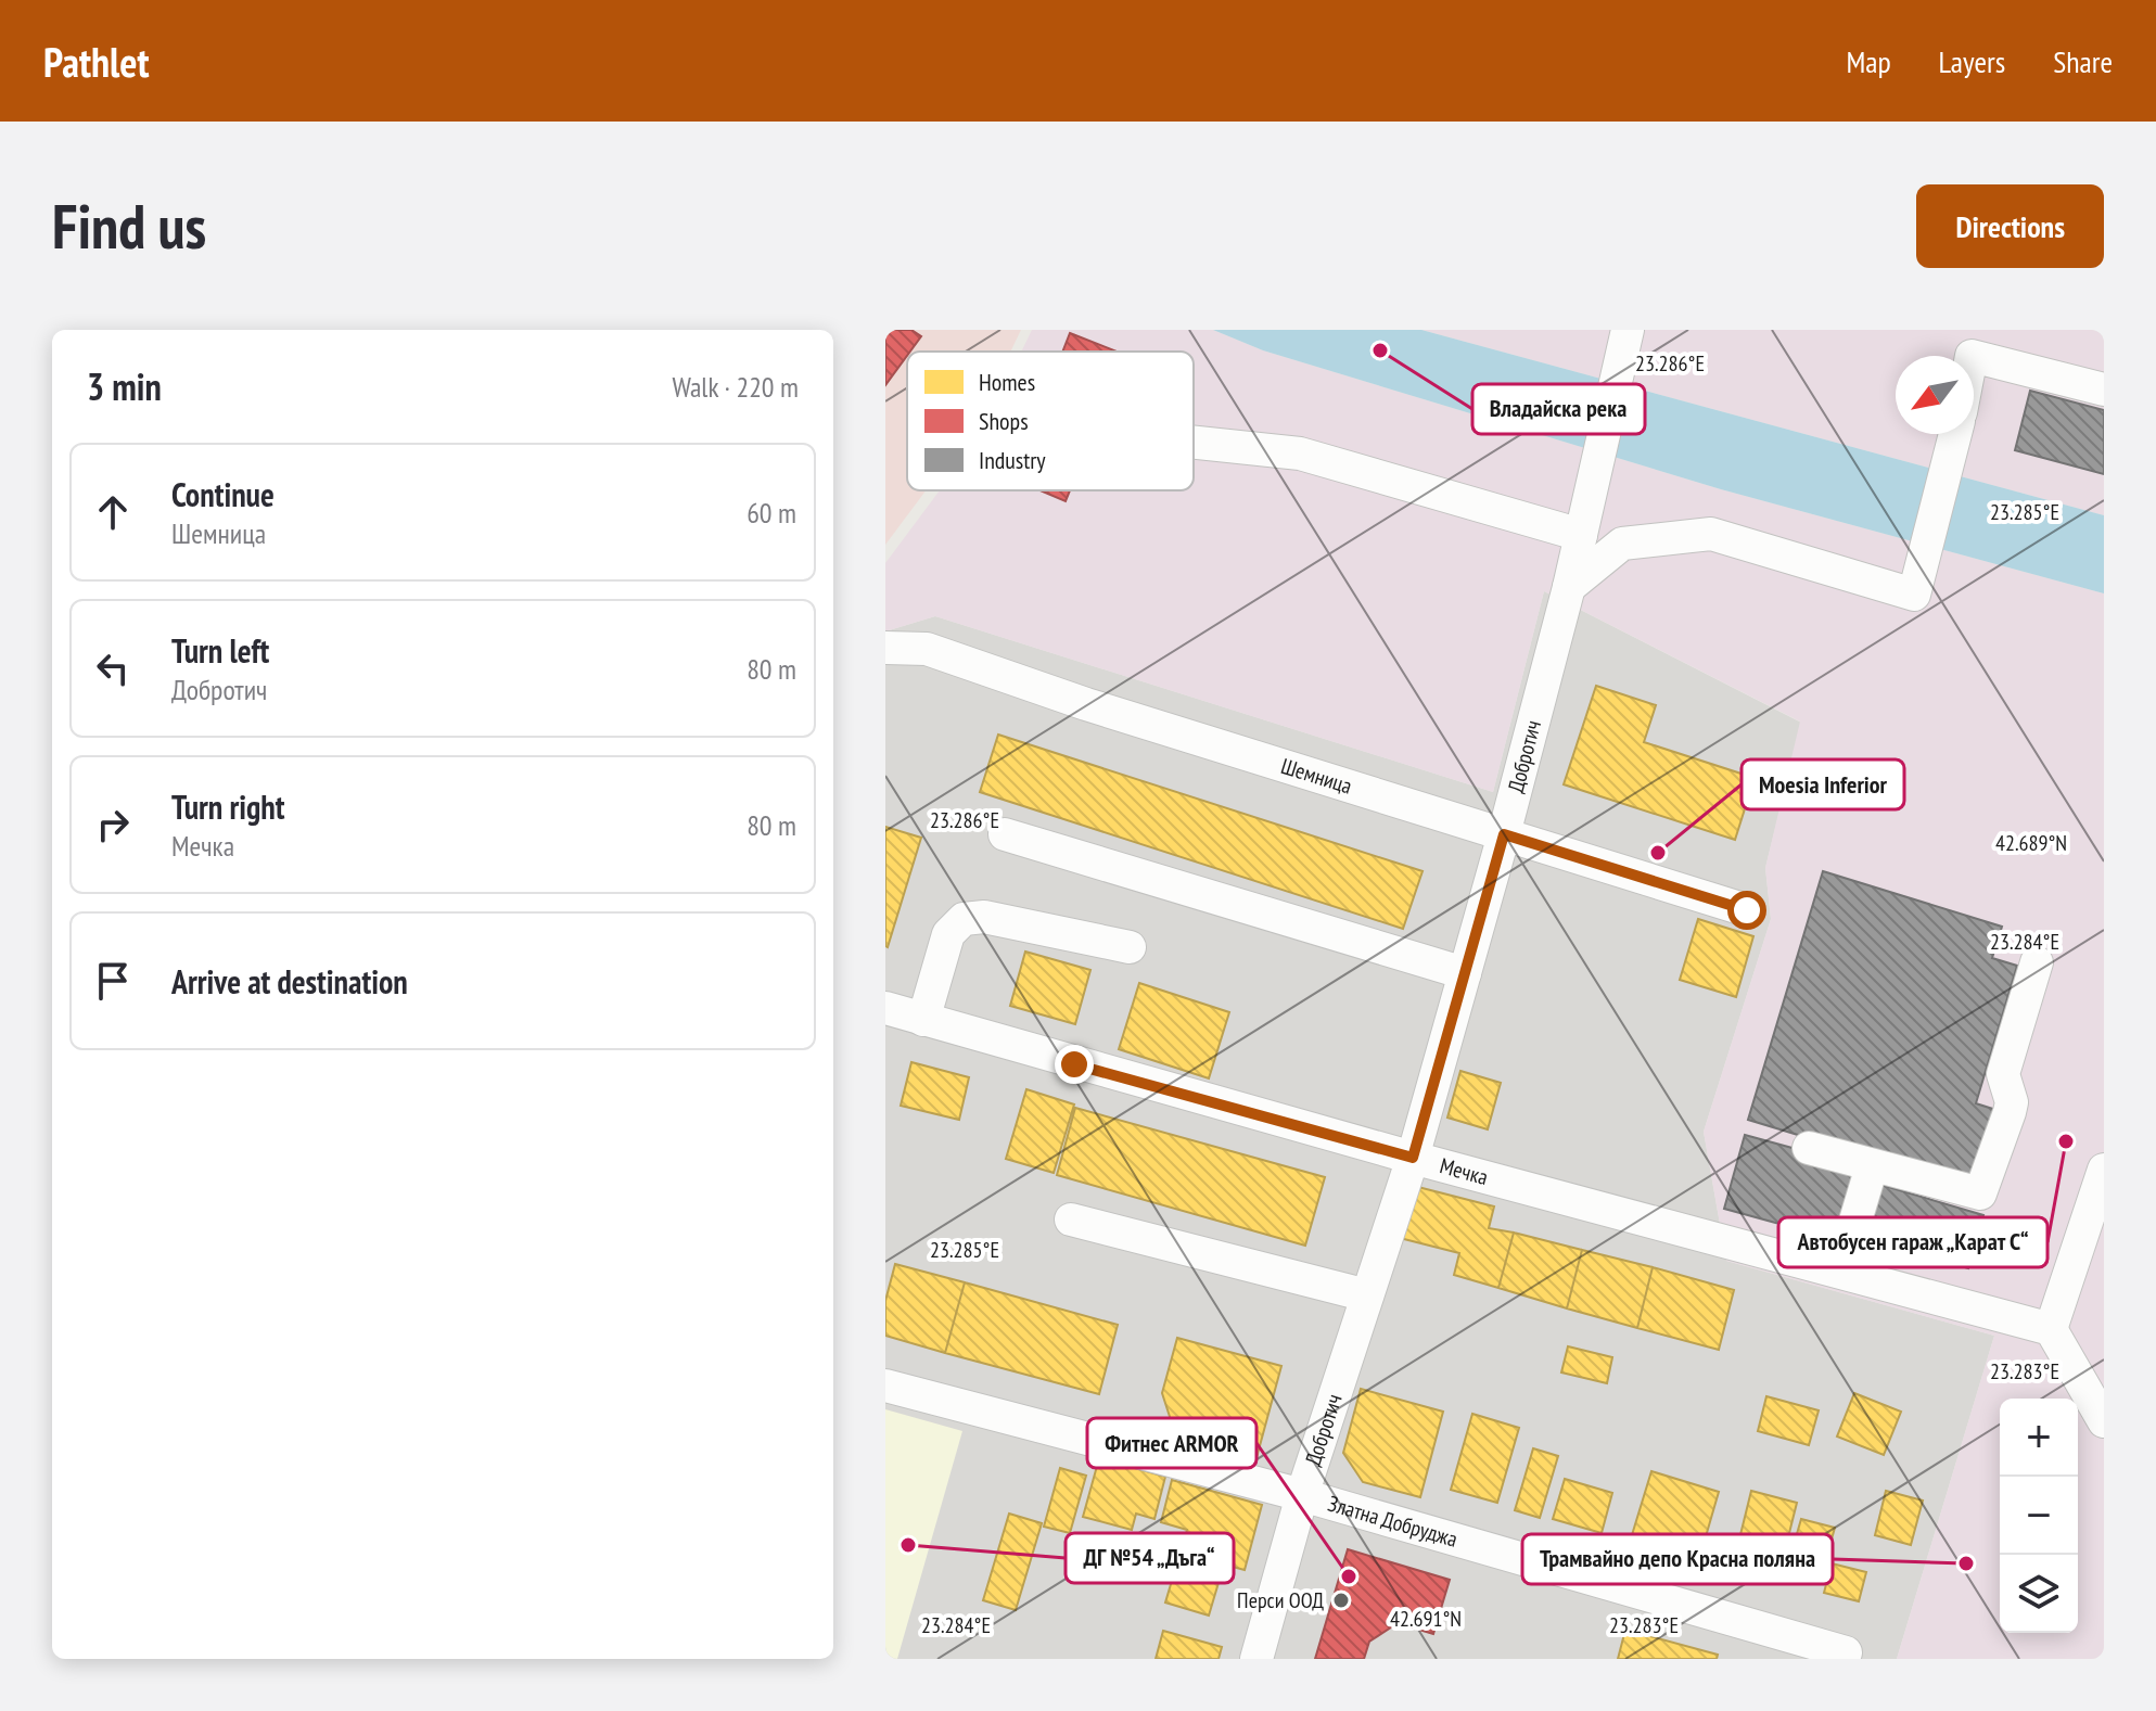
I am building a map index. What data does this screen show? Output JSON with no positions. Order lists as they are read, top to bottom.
{
  "streets": {
    "street": [
      "Добротич",
      "Шемница",
      "Мечка",
      "Златна Добруджа"
    ]
  },
  "crossings": [
    ["Добротич", "Шемница"],
    ["Добротич", "Мечка"],
    ["Добротич", "Златна Добруджа"]
  ],
  "places": [
    "Владайска река",
    "Moesia Inferior",
    "Автобусен гараж „Карат С“",
    "ДГ №54 „Дъга“",
    "Трамвайно депо Красна поляна",
    "Фитнес ARMOR",
    "Перси ООД"
  ],
  "legend": ["Homes", "Shops", "Industry"],
  "north": "bottom left",
  "page": {
    "header": "Pathlet",
    "nav": ["Map", "Layers", "Share"],
    "buttons": "Directions",
    "title": "Find us",
    "heading": ["3 min", "Walk · 220 m"],
    "list": [
      ["Continue", "Шемница", "60 m"],
      ["Turn left", "Добротич", "80 m"],
      ["Turn right", "Мечка", "80 m"],
      "Arrive at destination"
    ],
    "map_buttons": ["+", "−"]
  },
  "coordinates": [
    "23.286°E",
    "23.285°E",
    "42.689°N",
    "23.284°E",
    "23.283°E",
    "42.691°N"
  ]
}
